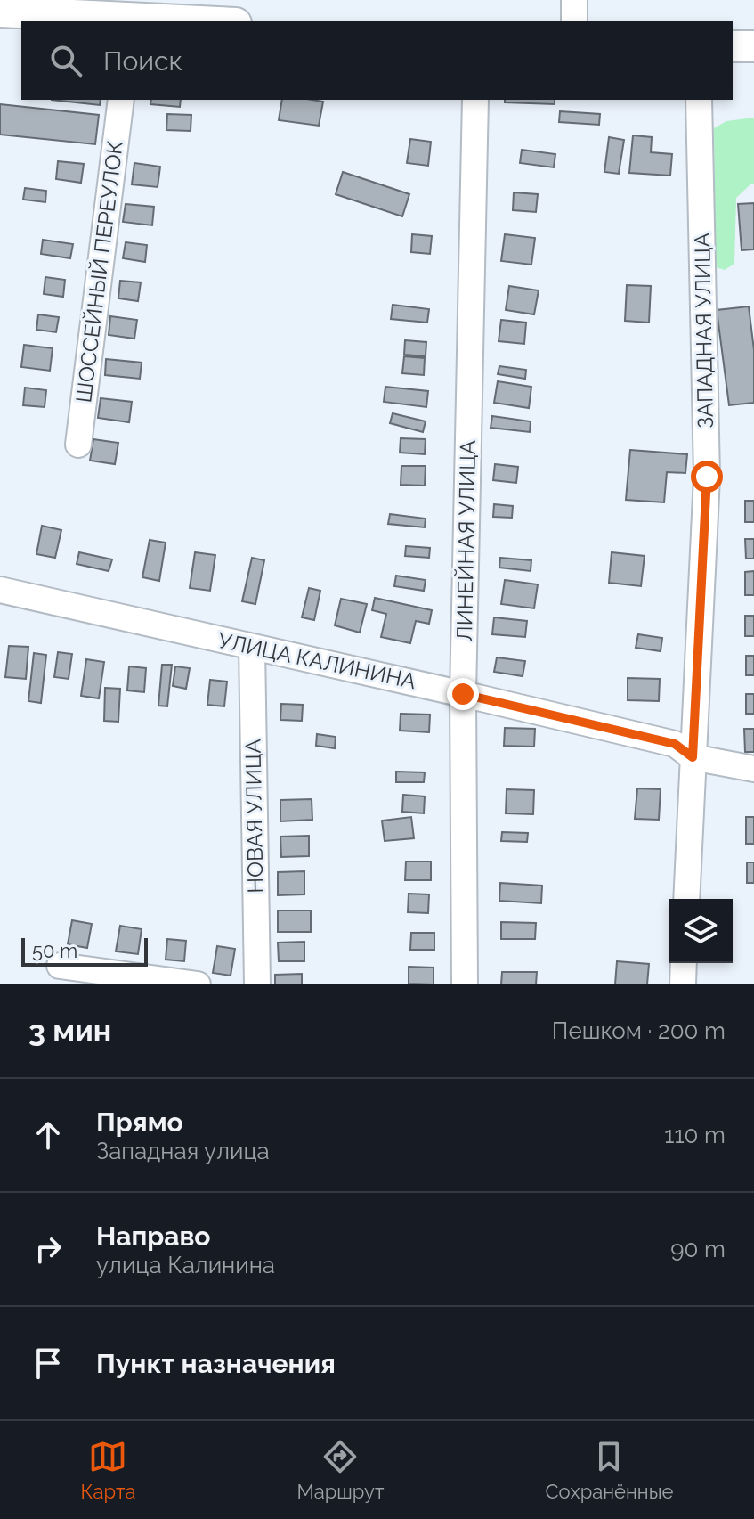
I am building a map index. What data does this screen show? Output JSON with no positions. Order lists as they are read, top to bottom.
{
  "streets": {
    "street": [
      "ШОССЕЙНЫЙ ПЕРЕУЛОК",
      "ЗАПАДНАЯ УЛИЦА",
      "ЛИНЕЙНАЯ УЛИЦА",
      "УЛИЦА КАЛИНИНА",
      "НОВАЯ УЛИЦА"
    ]
  },
  "crossings": [
    ["ЗАПАДНАЯ УЛИЦА", "УЛИЦА КАЛИНИНА"],
    ["ЛИНЕЙНАЯ УЛИЦА", "УЛИЦА КАЛИНИНА"],
    ["УЛИЦА КАЛИНИНА", "НОВАЯ УЛИЦА"]
  ],
  "scale_bar": "50 m",
  "page": {
    "search": "Поиск",
    "scale": "50 m",
    "heading": ["3 мин", "Пешком · 200 m"],
    "list": [
      ["Прямо", "Западная улица", "110 m"],
      ["Направо", "улица Калинина", "90 m"],
      "Пункт назначения"
    ],
    "nav": ["Карта", "Маршрут", "Сохранённые"]
  }
}
